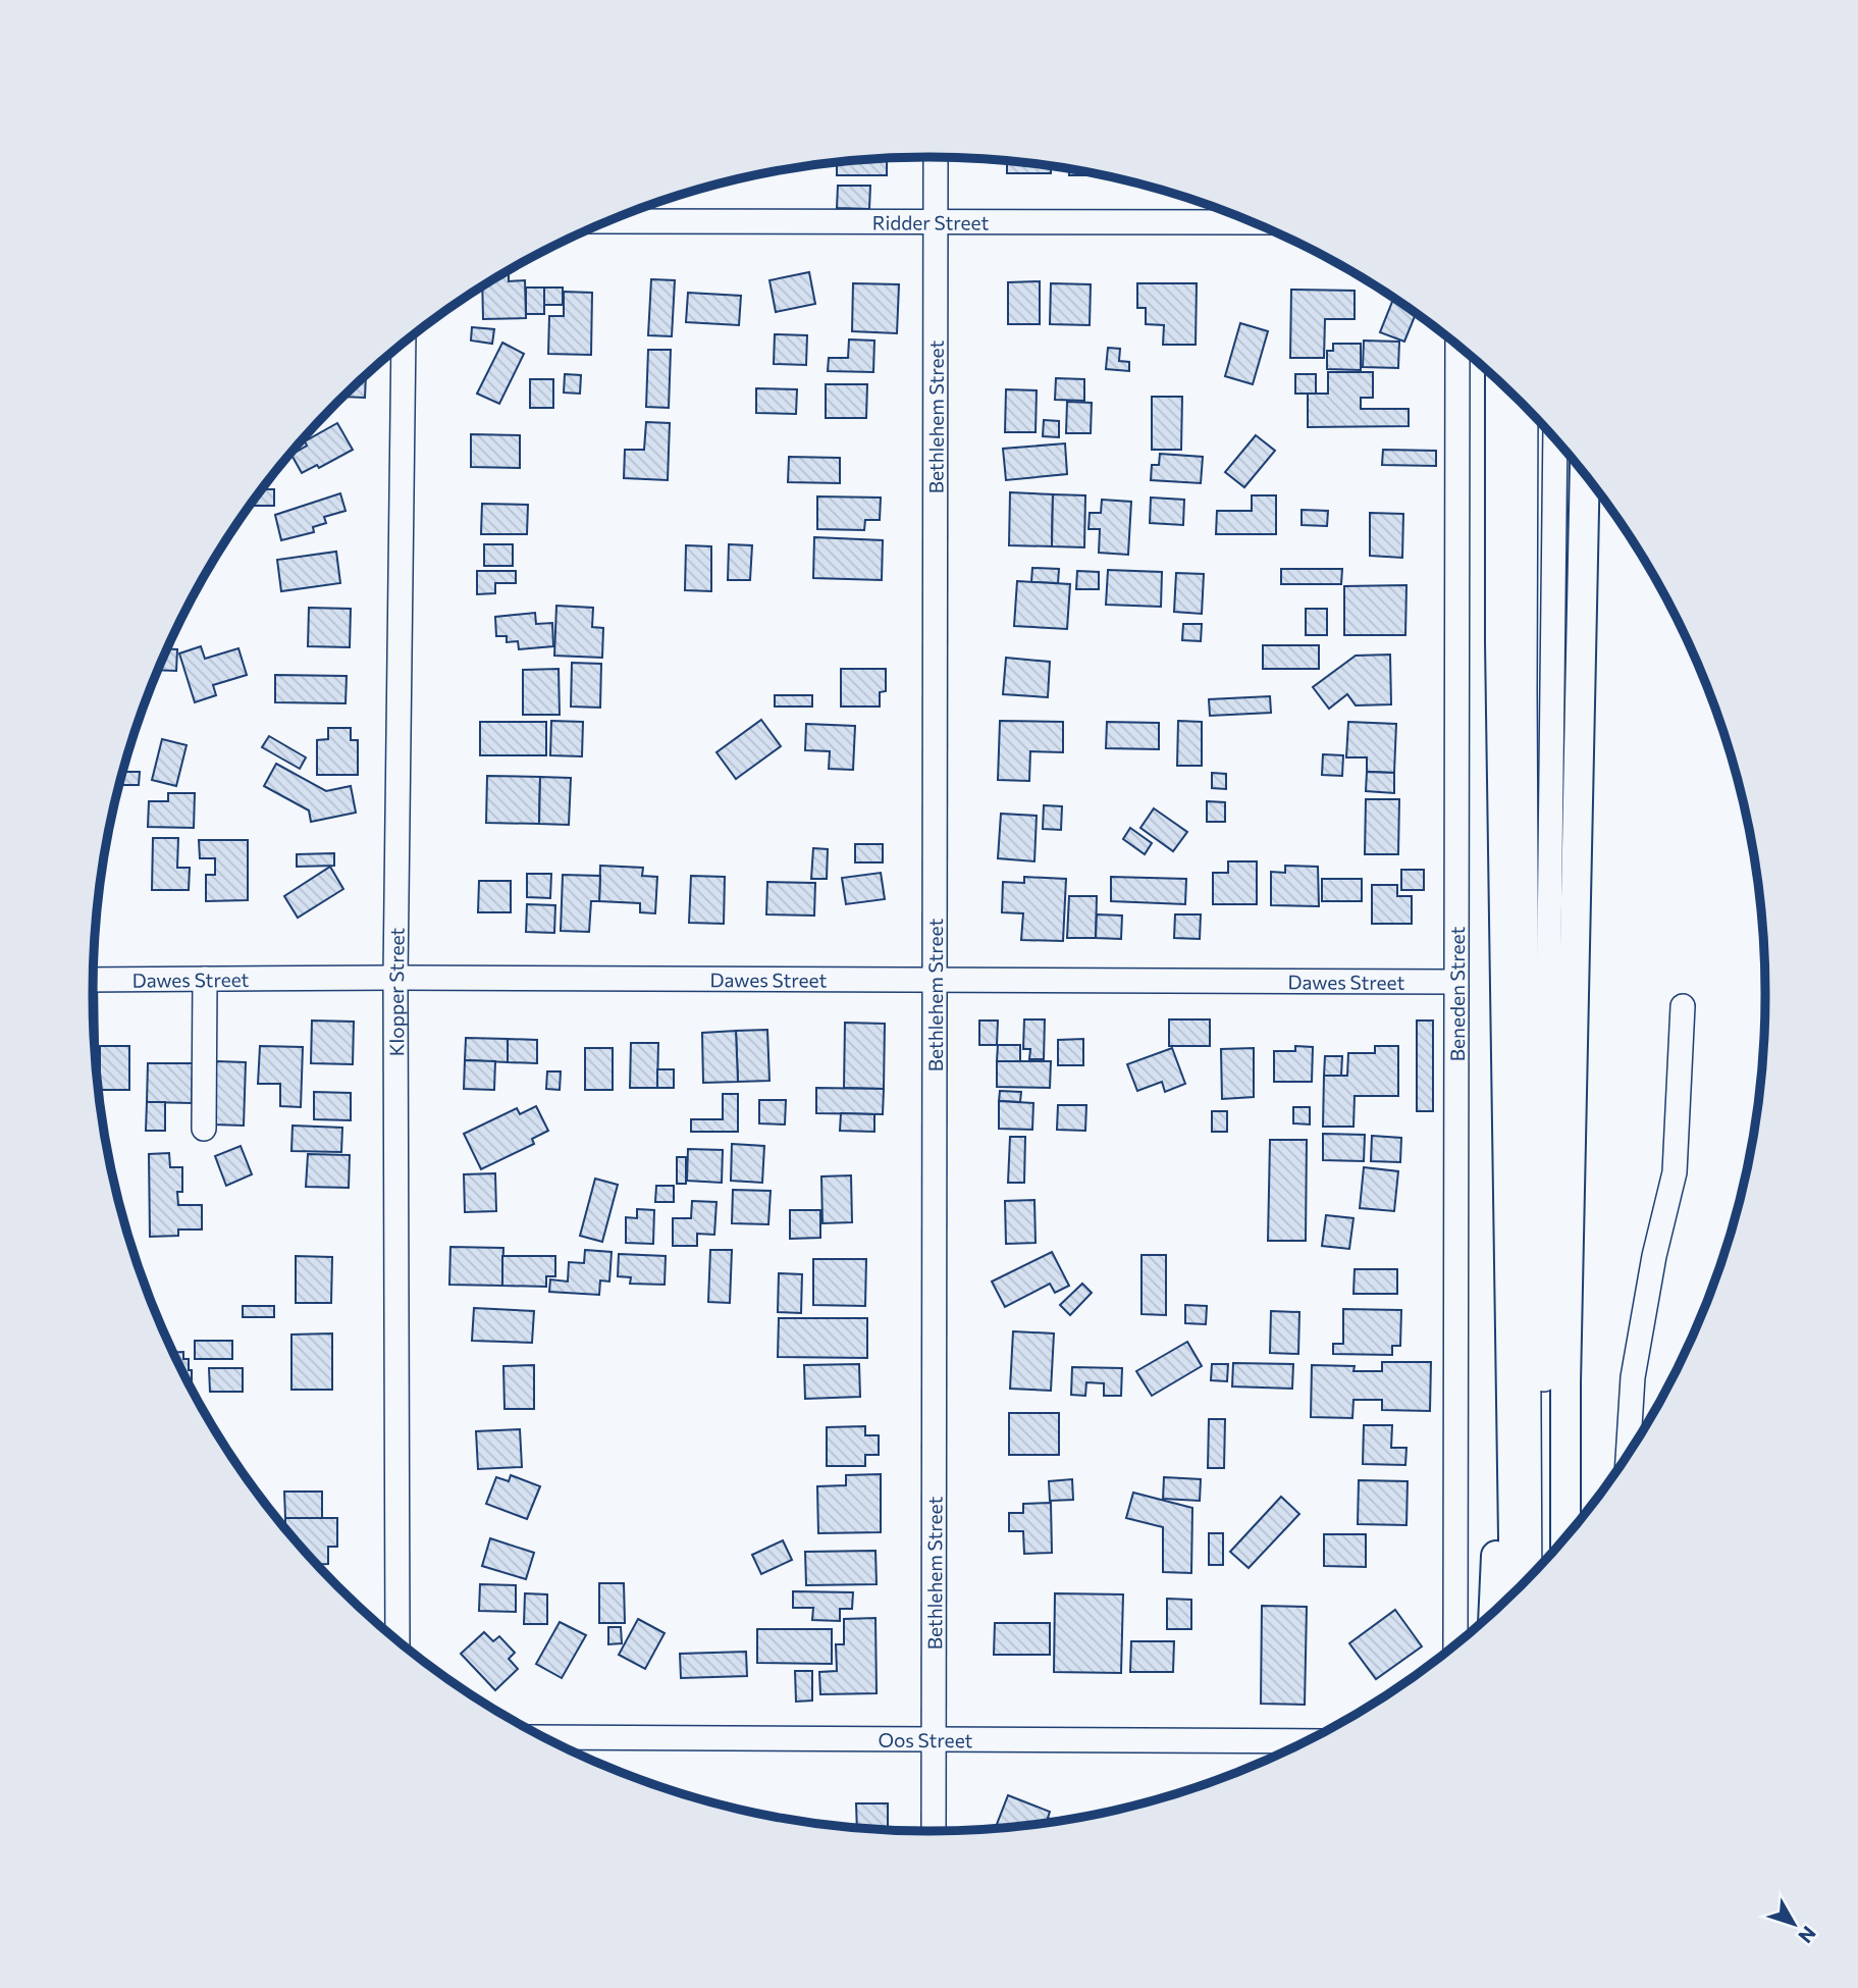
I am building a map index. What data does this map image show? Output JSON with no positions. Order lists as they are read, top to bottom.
{
  "streets": {
    "street": [
      "Ridder Street",
      "Bethlehem Street",
      "Dawes Street",
      "Klopper Street",
      "Beneden Street",
      "Oos Street"
    ]
  },
  "crossings": [
    ["Ridder Street", "Bethlehem Street"],
    ["Bethlehem Street", "Dawes Street"],
    ["Bethlehem Street", "Oos Street"],
    ["Dawes Street", "Klopper Street"],
    ["Dawes Street", "Beneden Street"]
  ],
  "north": "bottom right"
}
